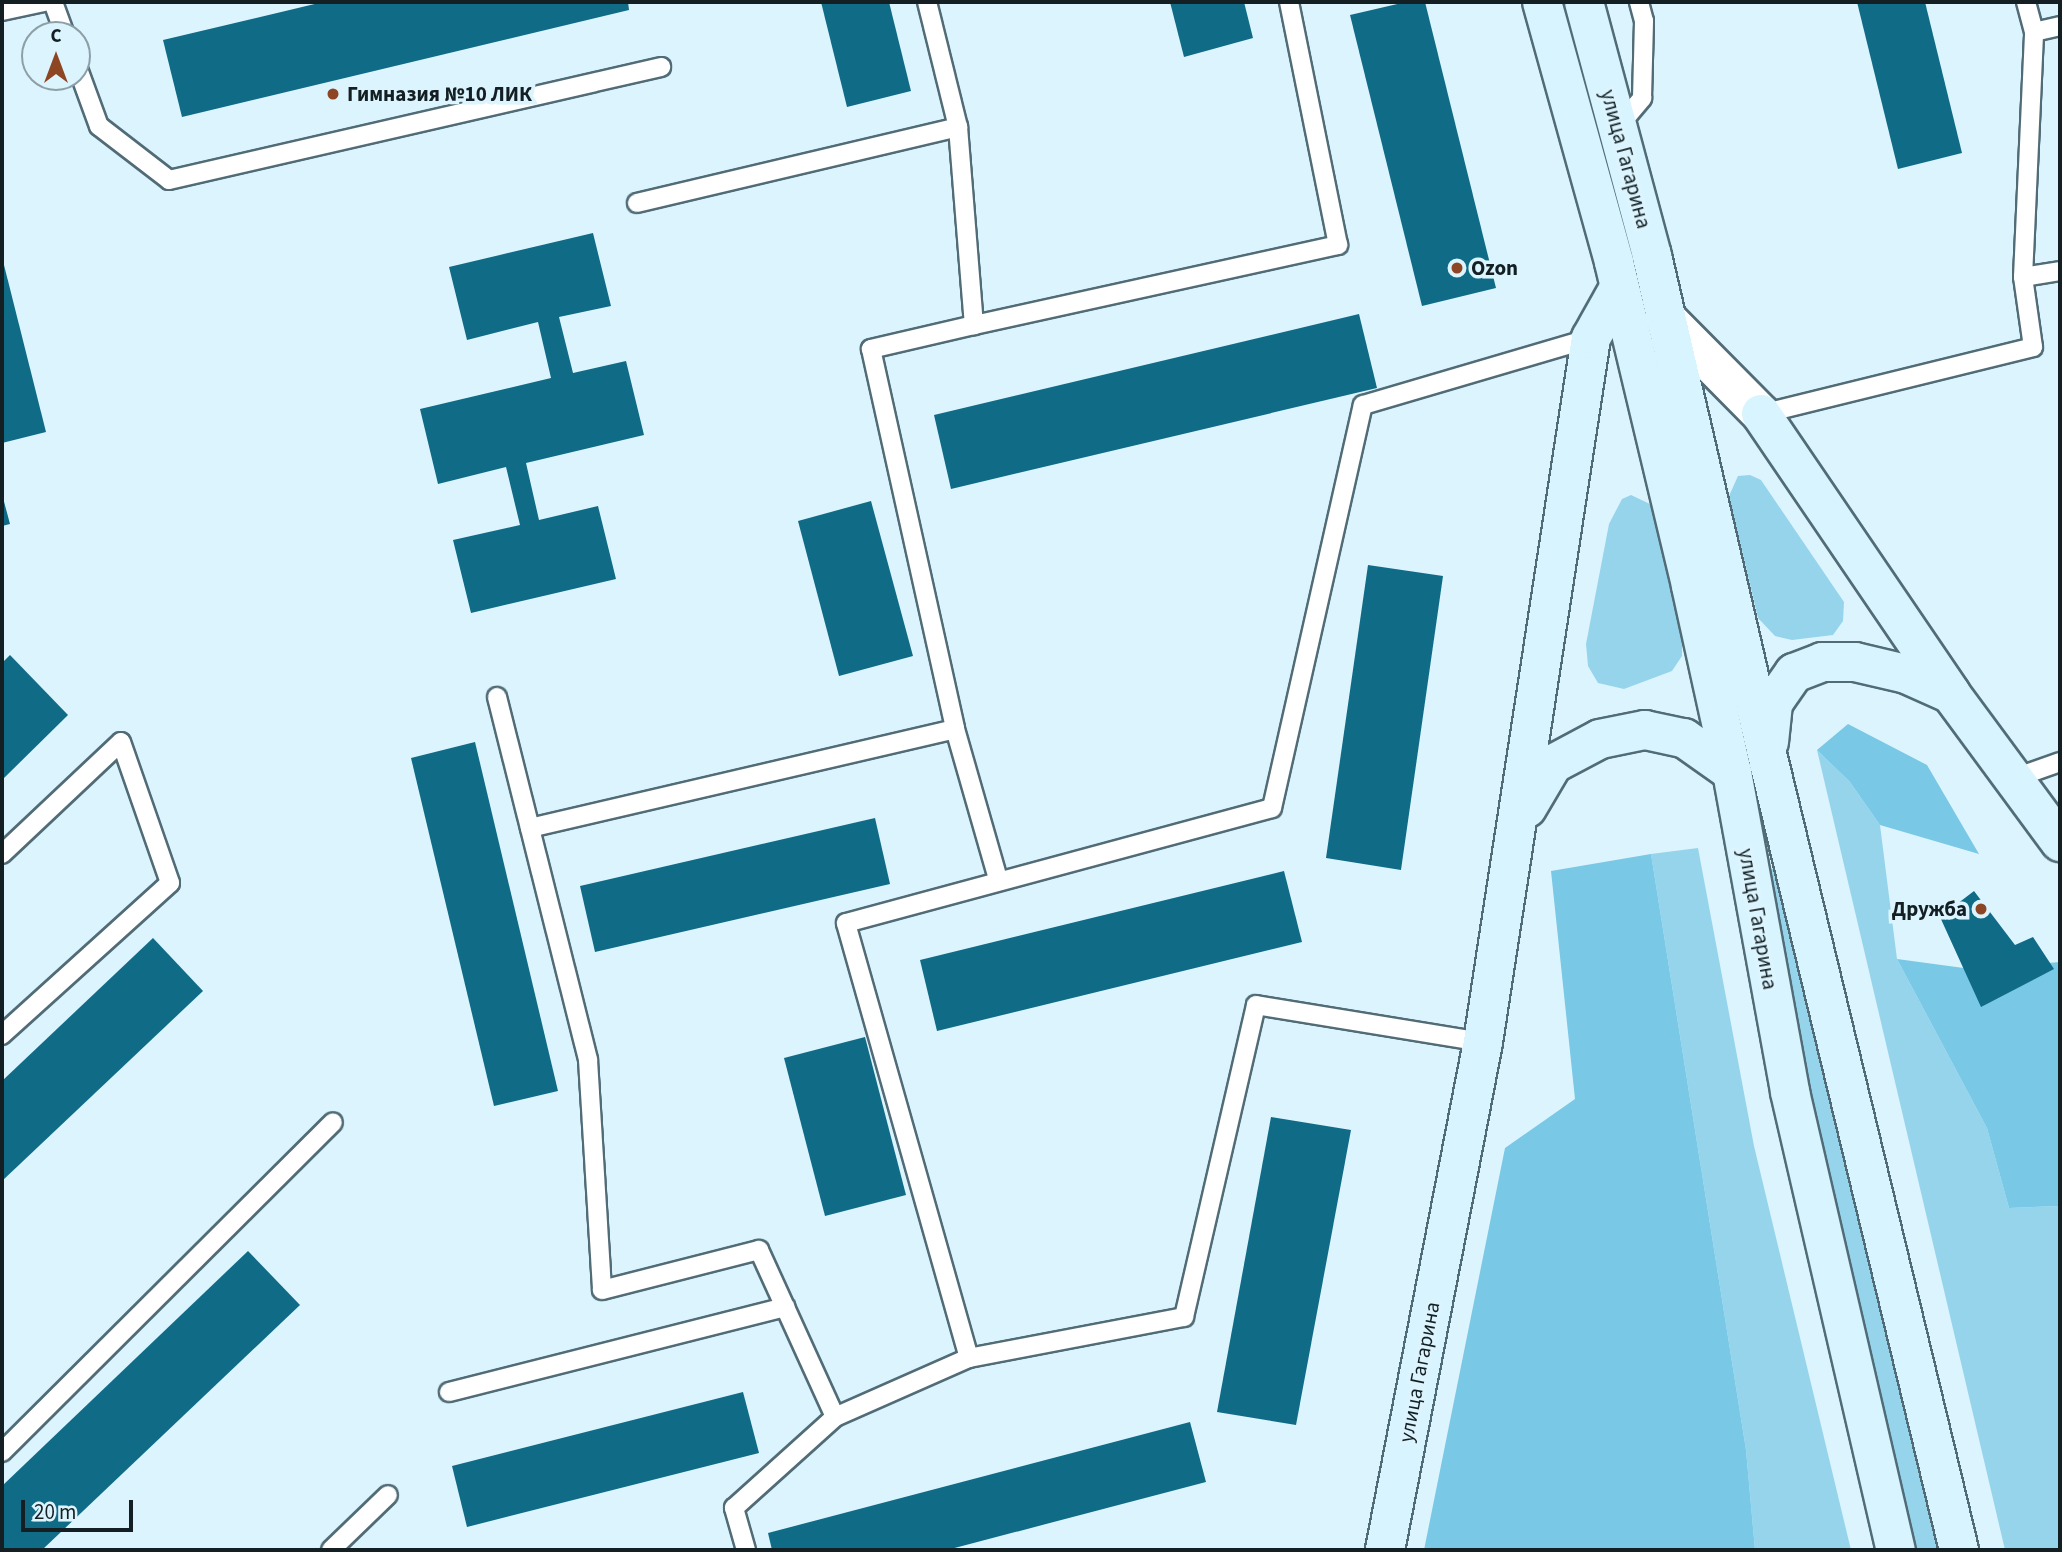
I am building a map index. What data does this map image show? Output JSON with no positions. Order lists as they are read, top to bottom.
{
  "streets": {
    "main road": ["улица Гагарина"]
  },
  "places": ["Гимназия №10 ЛИК", "Ozon", "Дружба"],
  "scale_bar": "20 m",
  "north": "top"
}
